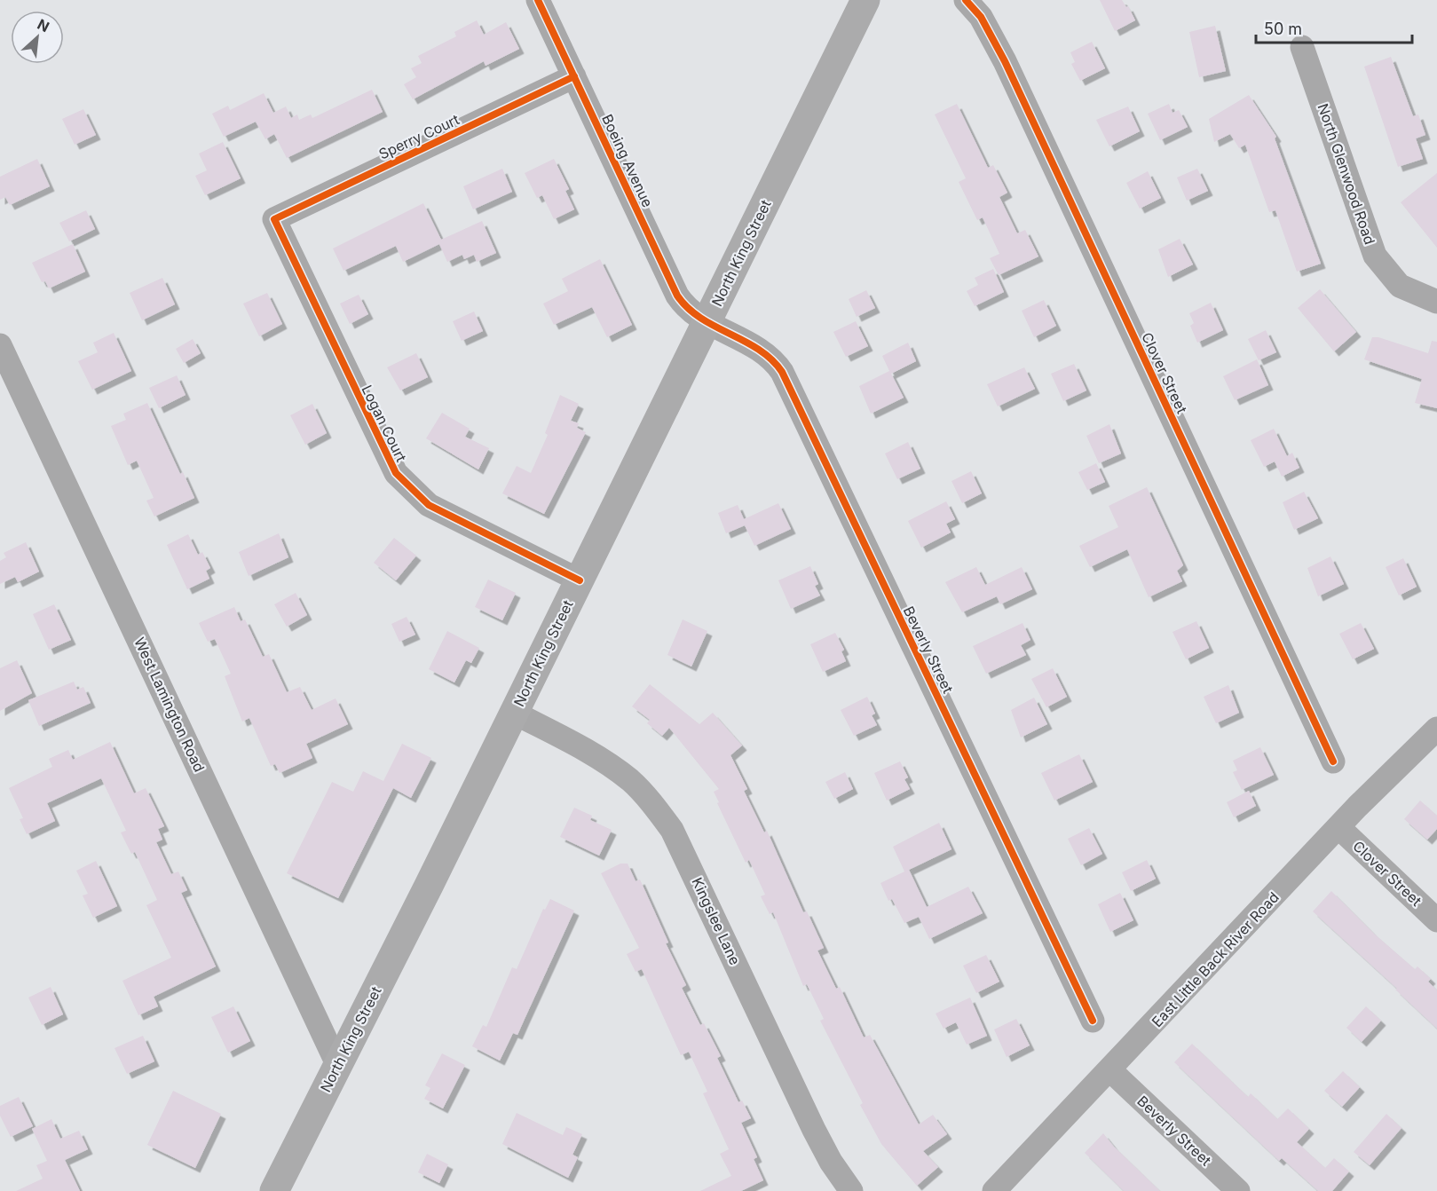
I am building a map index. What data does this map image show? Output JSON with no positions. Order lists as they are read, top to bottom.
{
  "streets": {
    "main road": ["North King Street"],
    "street": [
      "Sperry Court",
      "Boeing Avenue",
      "North Glenwood Road",
      "Clover Street",
      "Logan Court",
      "Beverly Street",
      "West Lamington Road",
      "Kingslee Lane",
      "East Little Back River Road"
    ]
  },
  "crossings": [
    ["Sperry Court", "Boeing Avenue"],
    ["Sperry Court", "Logan Court"],
    ["Boeing Avenue", "North King Street"],
    ["Boeing Avenue", "Beverly Street"],
    ["North King Street", "Logan Court"],
    ["North King Street", "Beverly Street"],
    ["North King Street", "West Lamington Road"],
    ["North King Street", "Kingslee Lane"],
    ["Clover Street", "East Little Back River Road"],
    ["Beverly Street", "East Little Back River Road"]
  ],
  "scale_bar": "50 m",
  "north": "top right"
}
